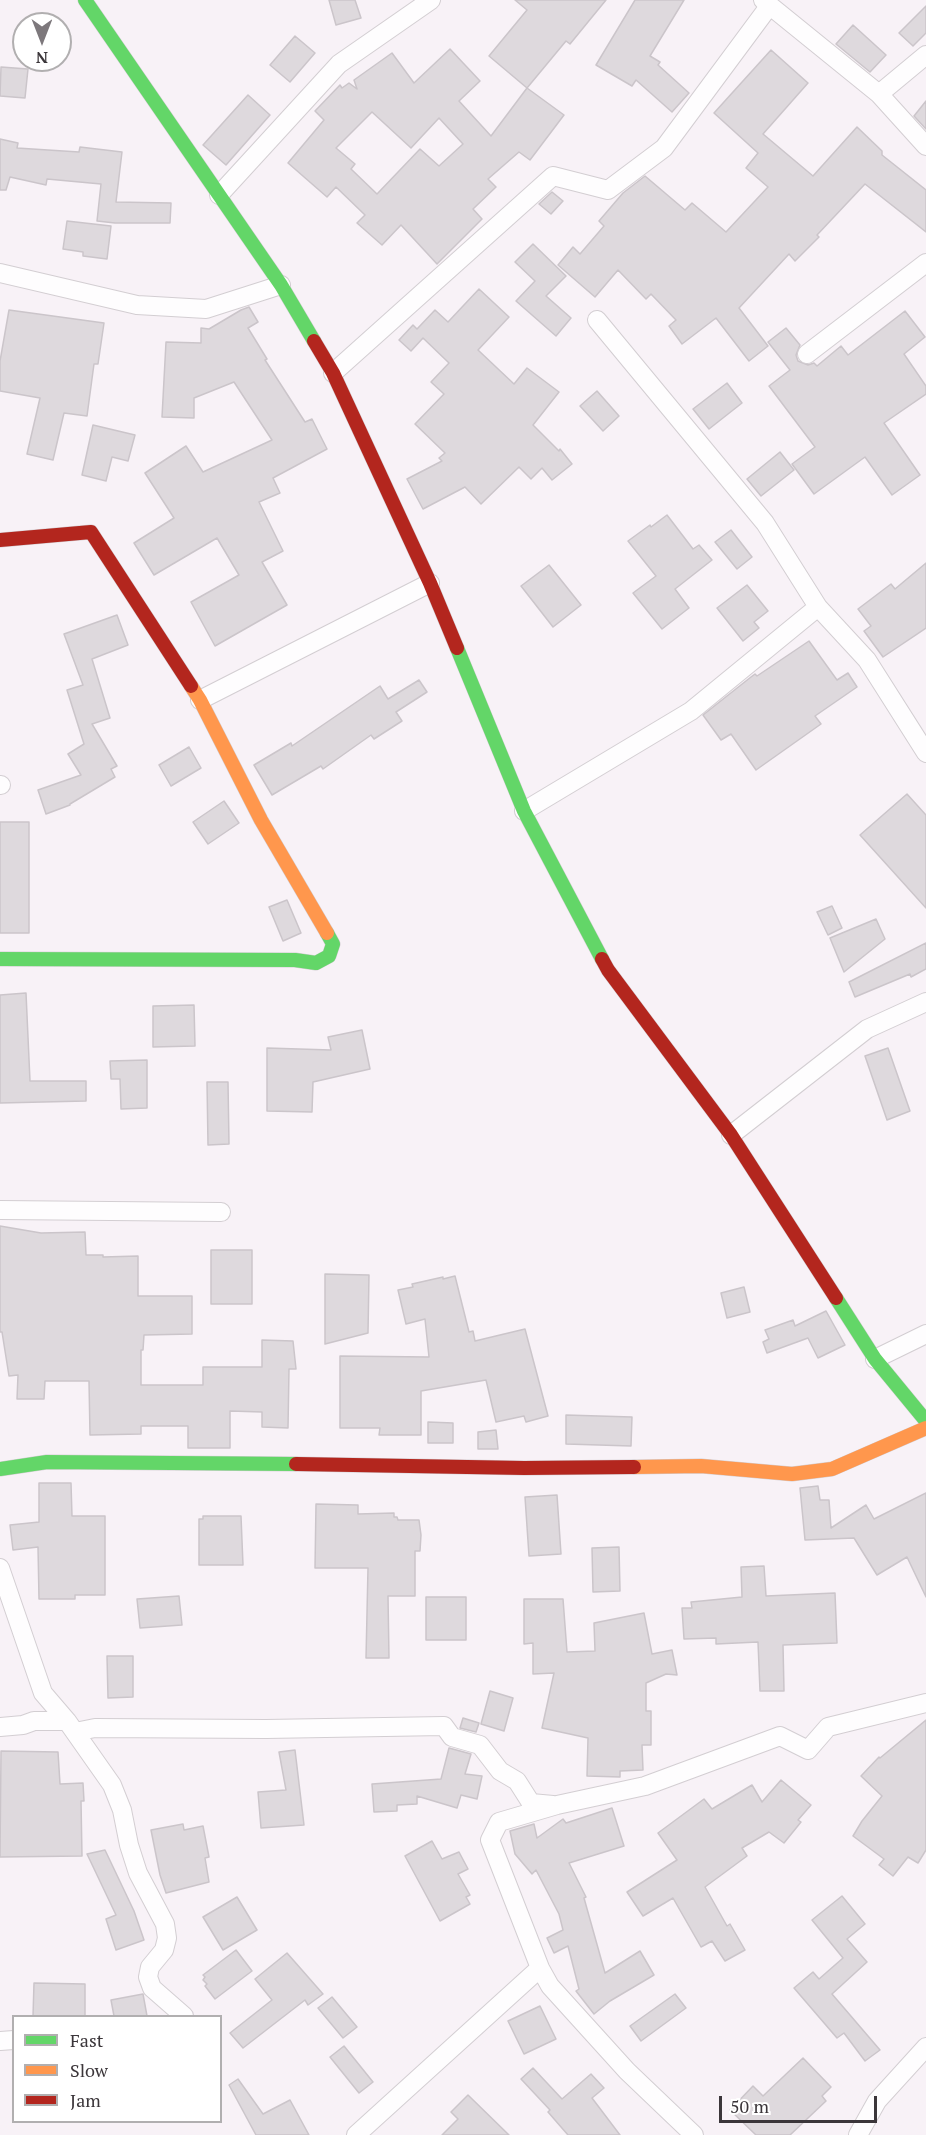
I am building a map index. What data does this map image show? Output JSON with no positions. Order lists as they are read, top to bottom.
{
  "legend": ["Fast", "Slow", "Jam"],
  "scale_bar": "50 m",
  "north": "bottom"
}
